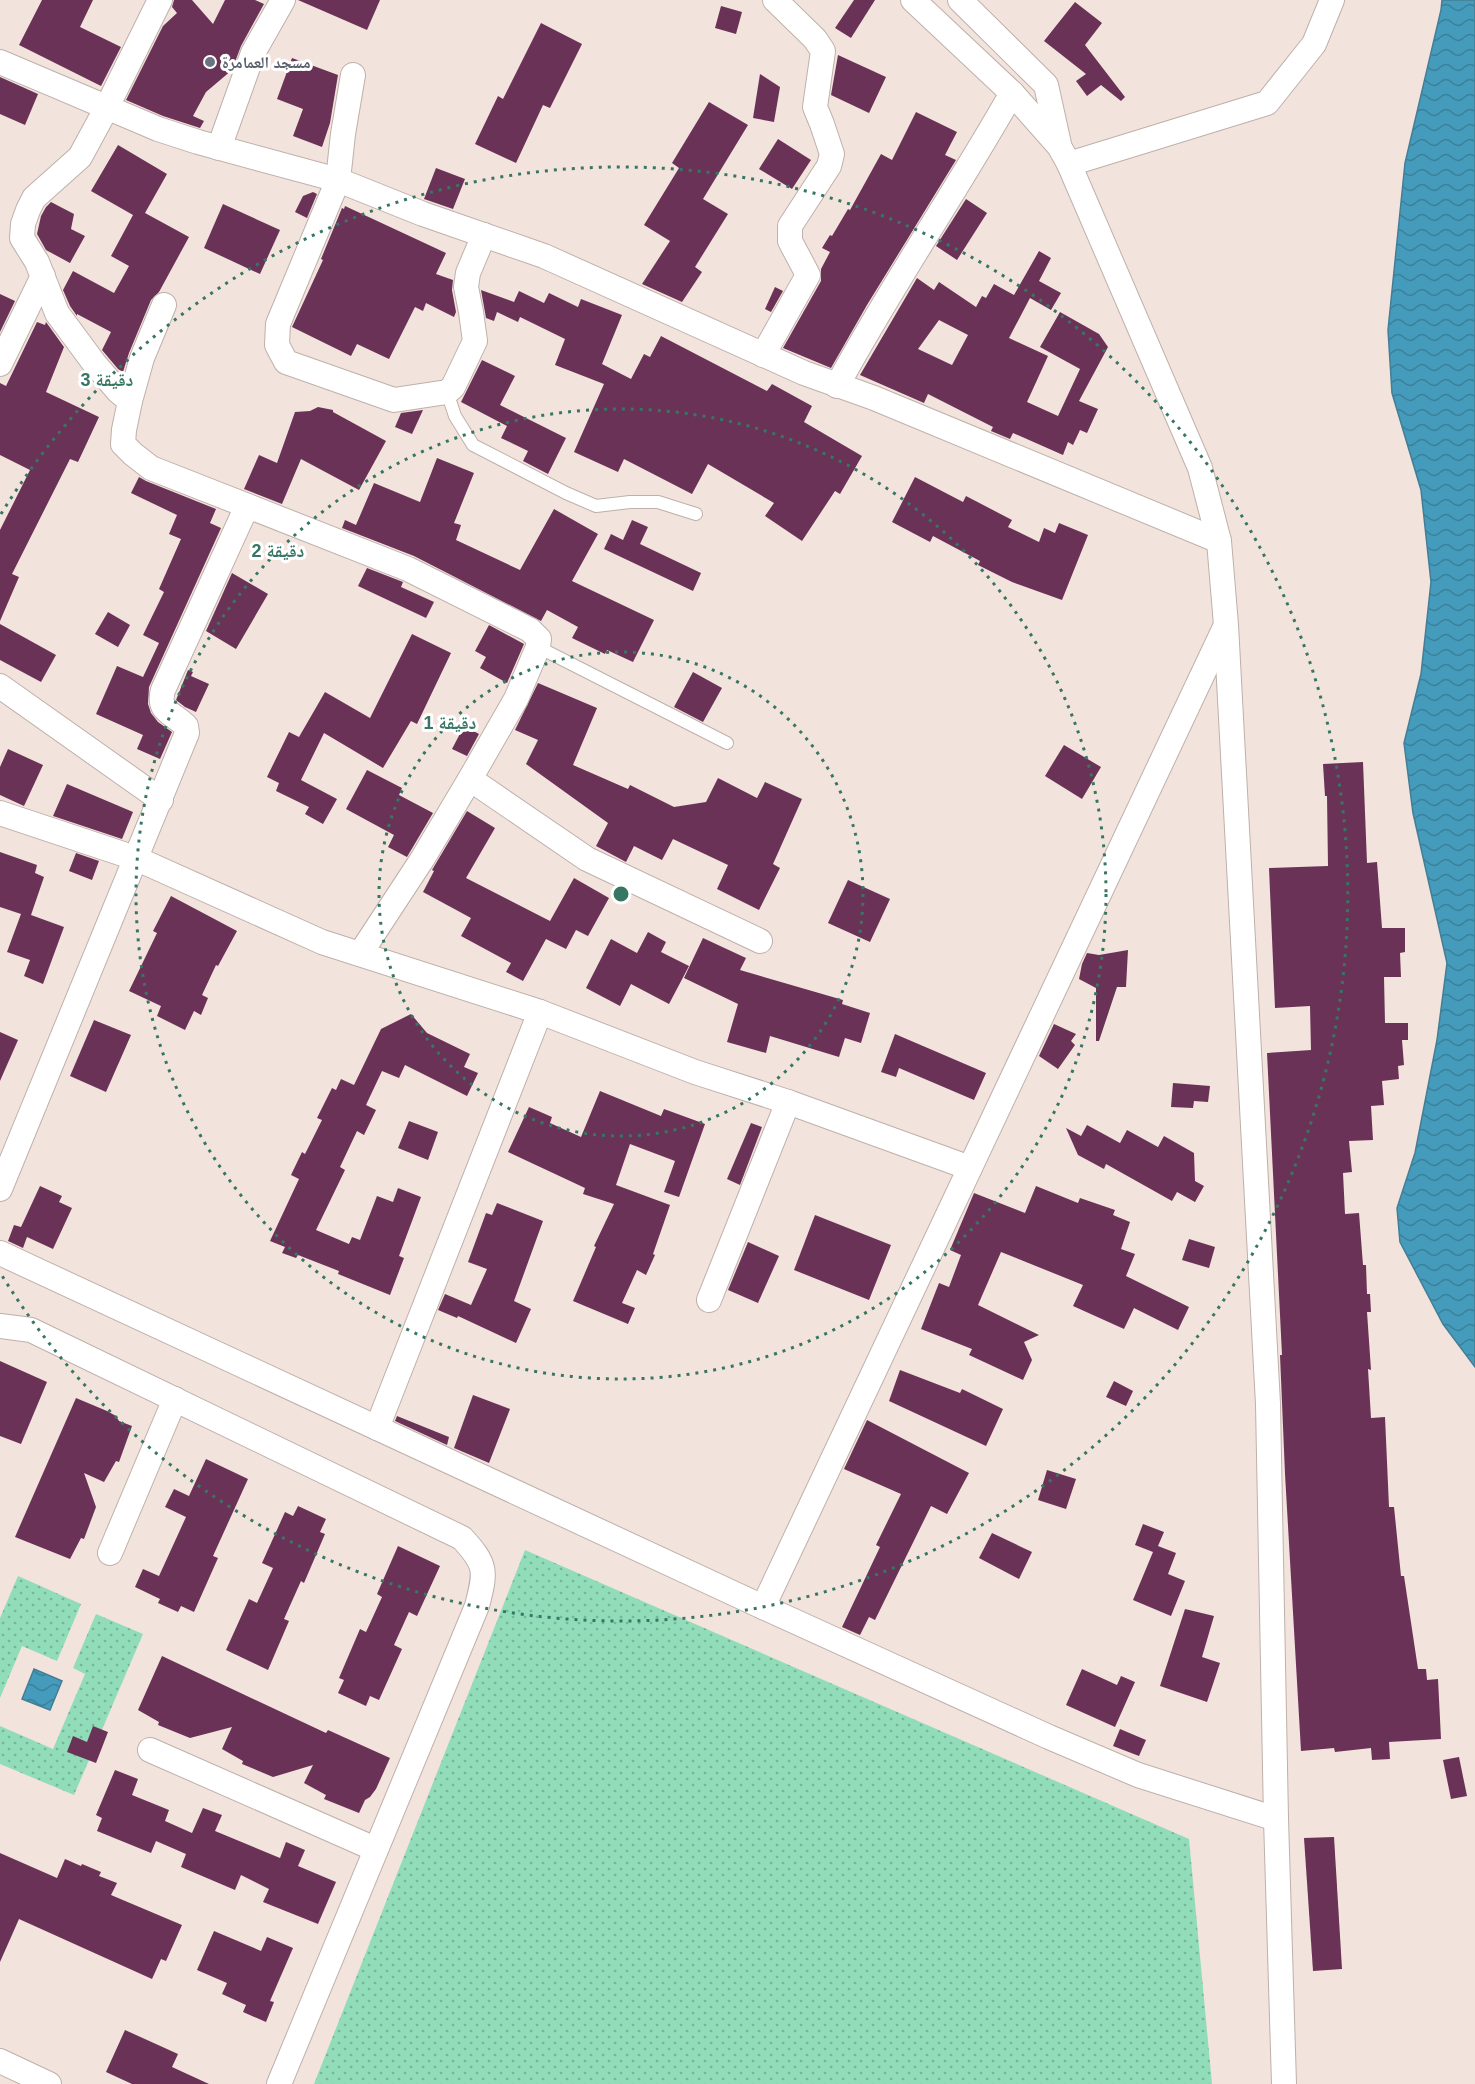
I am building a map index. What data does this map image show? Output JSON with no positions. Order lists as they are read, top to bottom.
{
  "places": ["مسجد العمامرة"],
  "rings": ["3 دقيقة", "2 دقيقة", "1 دقيقة"]
}
